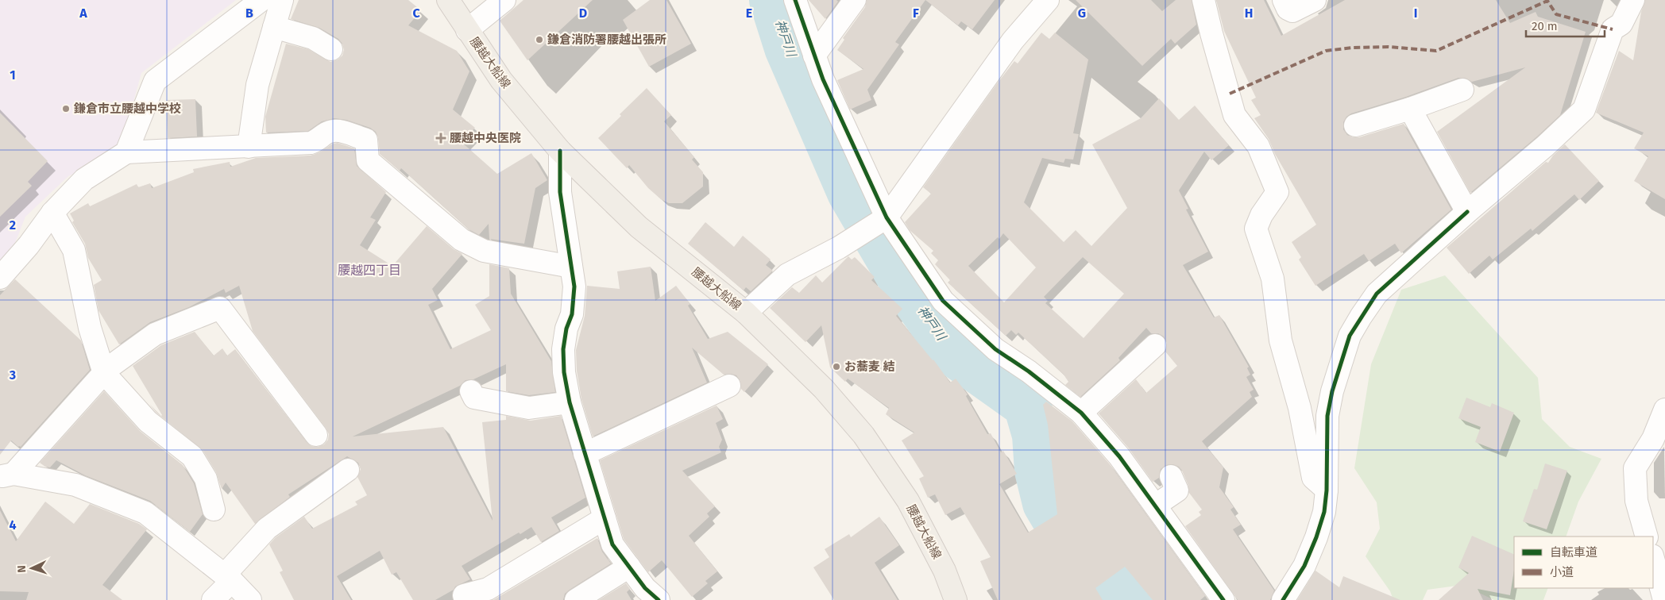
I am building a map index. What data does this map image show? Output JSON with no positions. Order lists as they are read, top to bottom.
{
  "streets": {
    "main road": ["腰越大船線"]
  },
  "districts": ["腰越四丁目"],
  "water": ["神戸川"],
  "places": {
    "other": ["鎌倉消防署腰越出張所", "鎌倉市立腰越中学校", "お蕎麦 結"],
    "health": ["腰越中央医院"]
  },
  "legend": ["自転車道", "小道"],
  "scale_bar": "20 m",
  "north": "left",
  "grid": {
    "columns": [
      "A",
      "B",
      "C",
      "D",
      "E",
      "F",
      "G",
      "H",
      "I"
    ],
    "rows": [
      "1",
      "2",
      "3",
      "4"
    ]
  }
}
